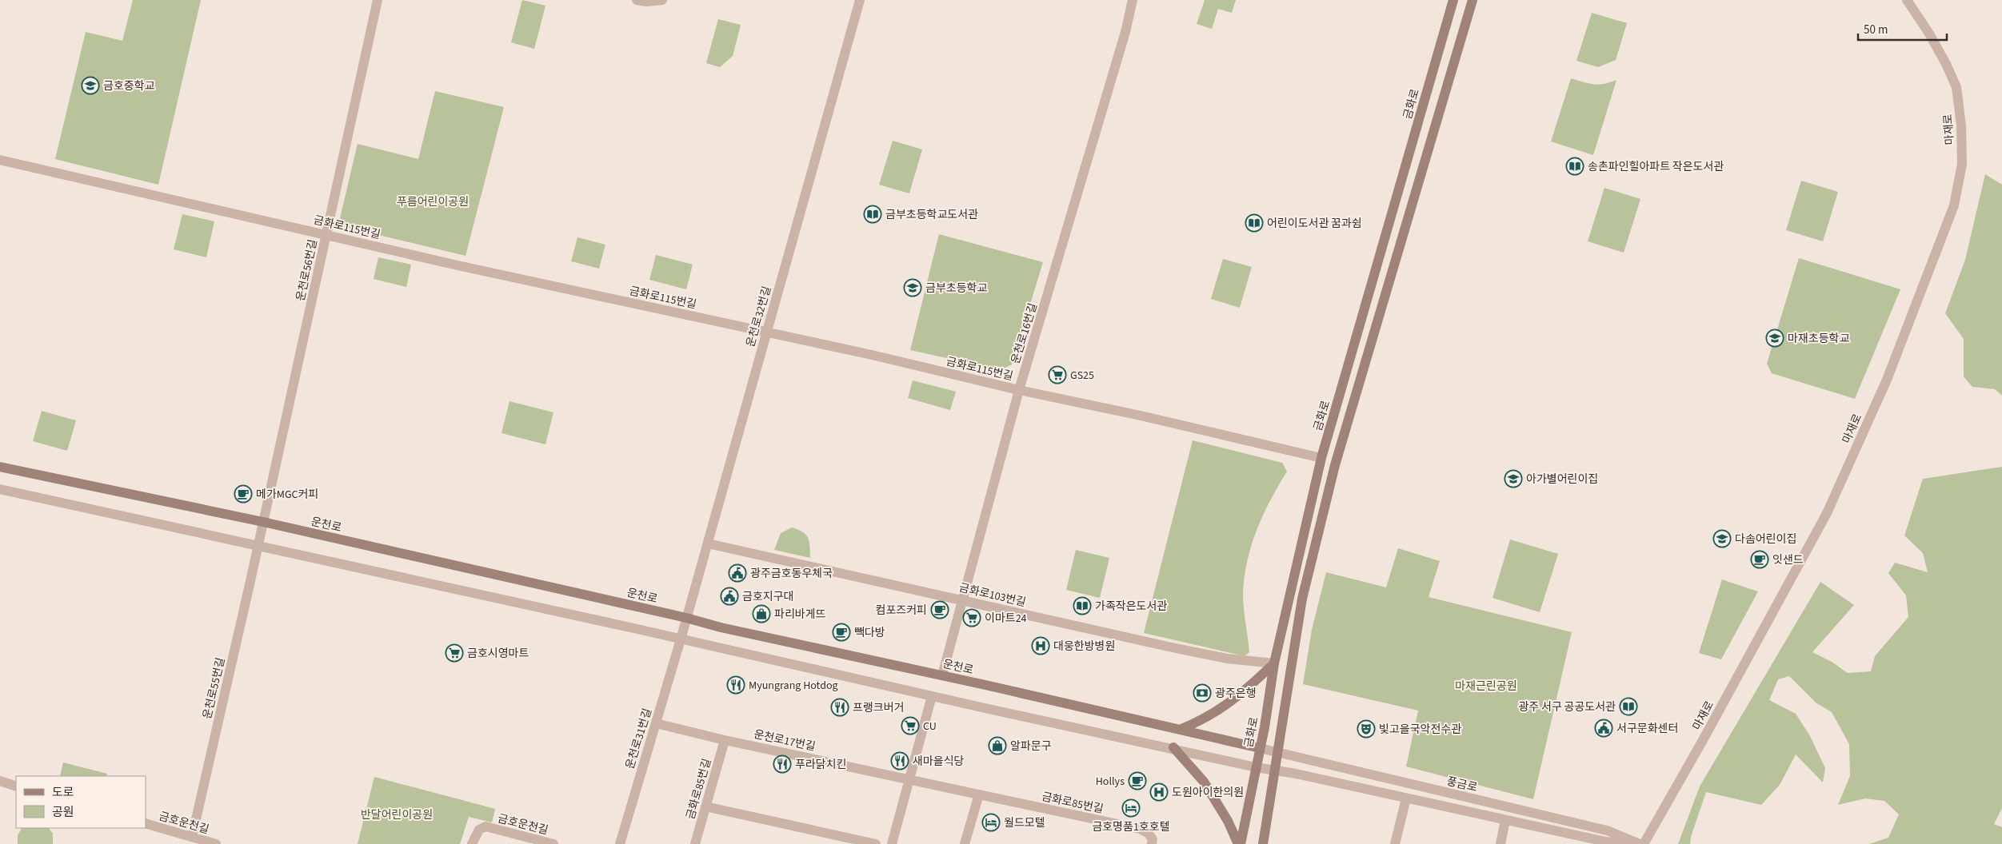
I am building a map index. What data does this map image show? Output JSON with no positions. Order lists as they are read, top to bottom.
{
  "streets": {
    "main road": ["금화로", "운천로"],
    "street": [
      "마재로",
      "금화로115번길",
      "운천로56번길",
      "운천로32번길",
      "운천로16번길",
      "금화로103번길",
      "운천로55번길",
      "운천로31번길",
      "운천로17번길",
      "풍금로",
      "금화로85번길",
      "금호운천길"
    ]
  },
  "crossings": [
    ["금화로", "금화로115번길"],
    ["금화로", "운천로"],
    ["금화로", "금화로103번길"],
    ["금화로115번길", "운천로56번길"],
    ["금화로115번길", "운천로32번길"],
    ["금화로115번길", "운천로16번길"],
    ["운천로56번길", "운천로"],
    ["운천로56번길", "운천로55번길"],
    ["운천로32번길", "운천로"],
    ["운천로32번길", "금화로103번길"],
    ["운천로32번길", "운천로31번길"],
    ["운천로16번길", "운천로"],
    ["운천로16번길", "금화로103번길"],
    ["운천로", "풍금로"],
    ["운천로55번길", "금호운천길"],
    ["운천로31번길", "운천로17번길"],
    ["운천로17번길", "금화로85번길"]
  ],
  "parks": ["푸름어린이공원", "마재근린공원", "반달어린이공원"],
  "places": {
    "school or university": [
      "금호중학교",
      "금부초등학교",
      "마재초등학교",
      "아가별어린이집",
      "다솜어린이집"
    ],
    "library": [
      "송촌파인힐아파트 작은도서관",
      "금부초등학교도서관",
      "어린이도서관 꿈과쉼",
      "가족작은도서관",
      "광주 서구 공공도서관"
    ],
    "supermarket": [
      "GS25",
      "이마트24",
      "금호시영마트",
      "CU"
    ],
    "cafe": [
      "메가MGC커피",
      "잇샌드",
      "컴포즈커피",
      "빽다방",
      "Hollys"
    ],
    "public building": ["광주금호동우체국", "금호지구대", "서구문화센터"],
    "shop": ["파리바게뜨", "알파문구"],
    "hospital": ["대웅한방병원", "도원아이한의원"],
    "restaurant": [
      "Myungrang Hotdog",
      "프랭크버거",
      "새마을식당",
      "푸라닭치킨"
    ],
    "bank": ["광주은행"],
    "theatre": ["빛고을국악전수관"],
    "hotel": ["금호명품1호호텔", "월드모텔"]
  },
  "legend": ["도로", "공원"],
  "scale_bar": "50 m"
}
